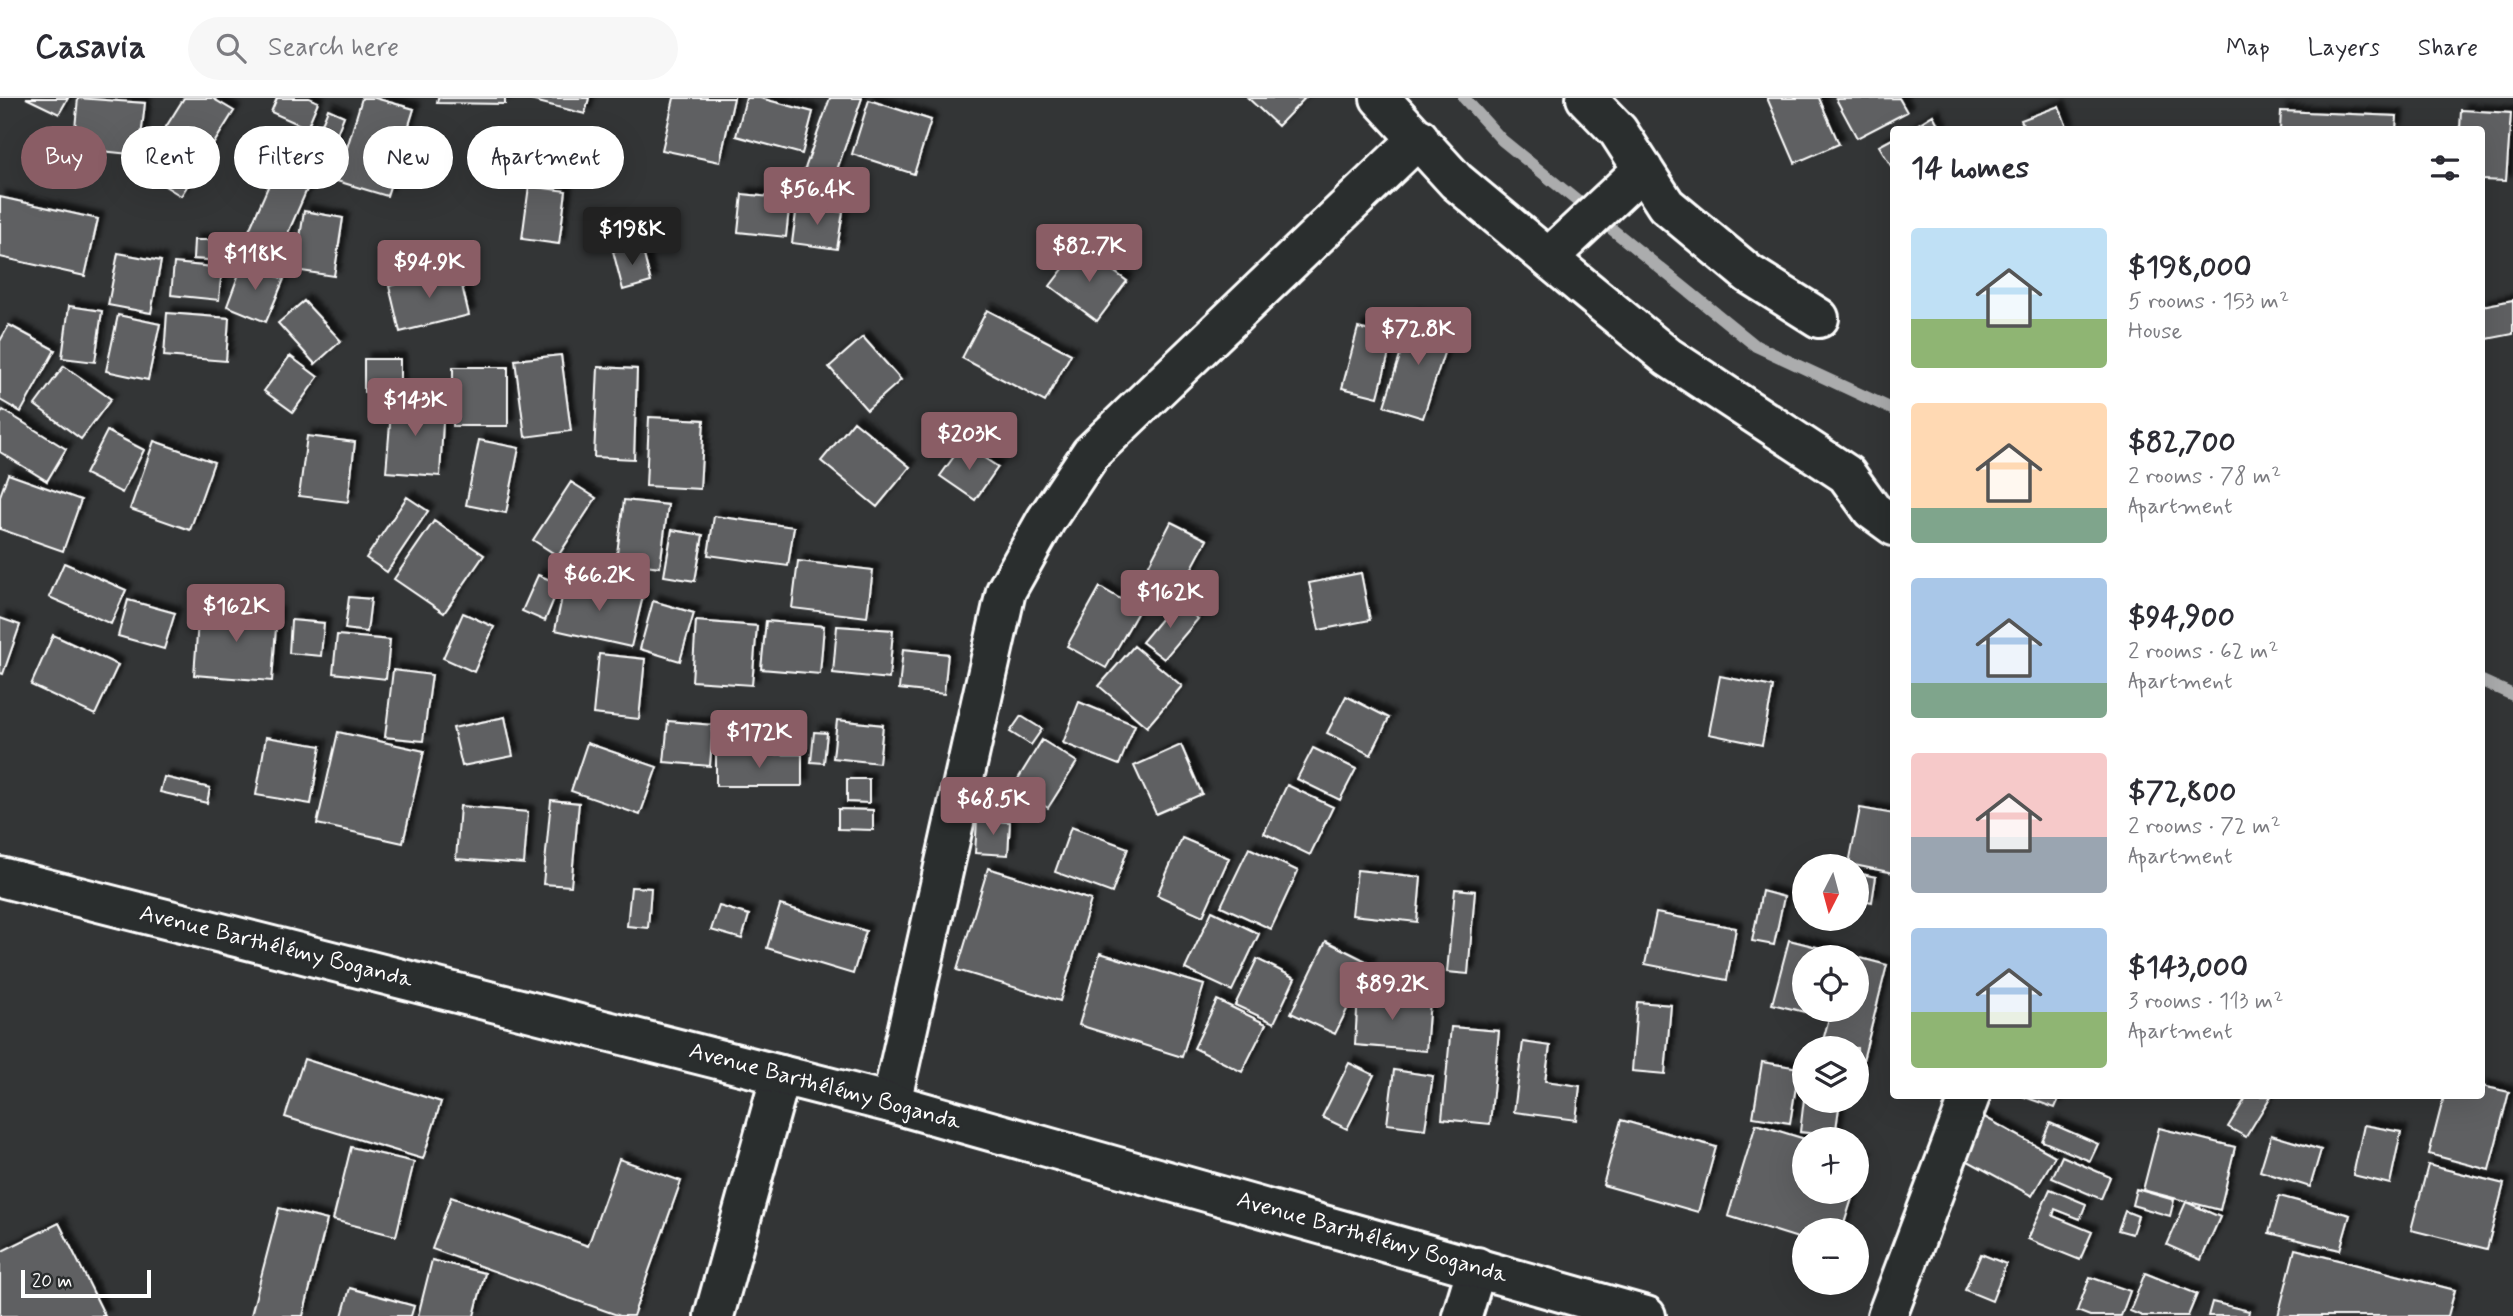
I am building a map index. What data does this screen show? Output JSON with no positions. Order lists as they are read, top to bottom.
{
  "streets": {
    "street": ["Avenue Barthélémy Boganda"]
  },
  "scale_bar": "20 m",
  "north": "bottom",
  "page": {
    "header": "Casavia",
    "search": "Search here",
    "nav": ["Map", "Layers", "Share"],
    "chip": [
      "Buy",
      "Rent",
      "Filters",
      "New",
      "Apartment"
    ],
    "heading": "14 homes",
    "price": [
      "$56.4K",
      "$198K",
      "$82.7K",
      "$118K",
      "$94.9K",
      "$72.8K",
      "$143K",
      "$203K",
      "$66.2K",
      "$162K",
      "$162K",
      "$172K",
      "$68.5K",
      "$89.2K"
    ],
    "list": [
      {
        "name": "$198,000",
        "note": "5 rooms · 153 m² · House"
      },
      {
        "name": "$82,700",
        "note": "2 rooms · 78 m² · Apartment"
      },
      {
        "name": "$94,900",
        "note": "2 rooms · 62 m² · Apartment"
      },
      {
        "name": "$72,800",
        "note": "2 rooms · 72 m² · Apartment"
      },
      {
        "name": "$143,000",
        "note": "3 rooms · 113 m² · Apartment"
      }
    ],
    "map_buttons": ["+", "−"],
    "scale": "20 m"
  }
}
